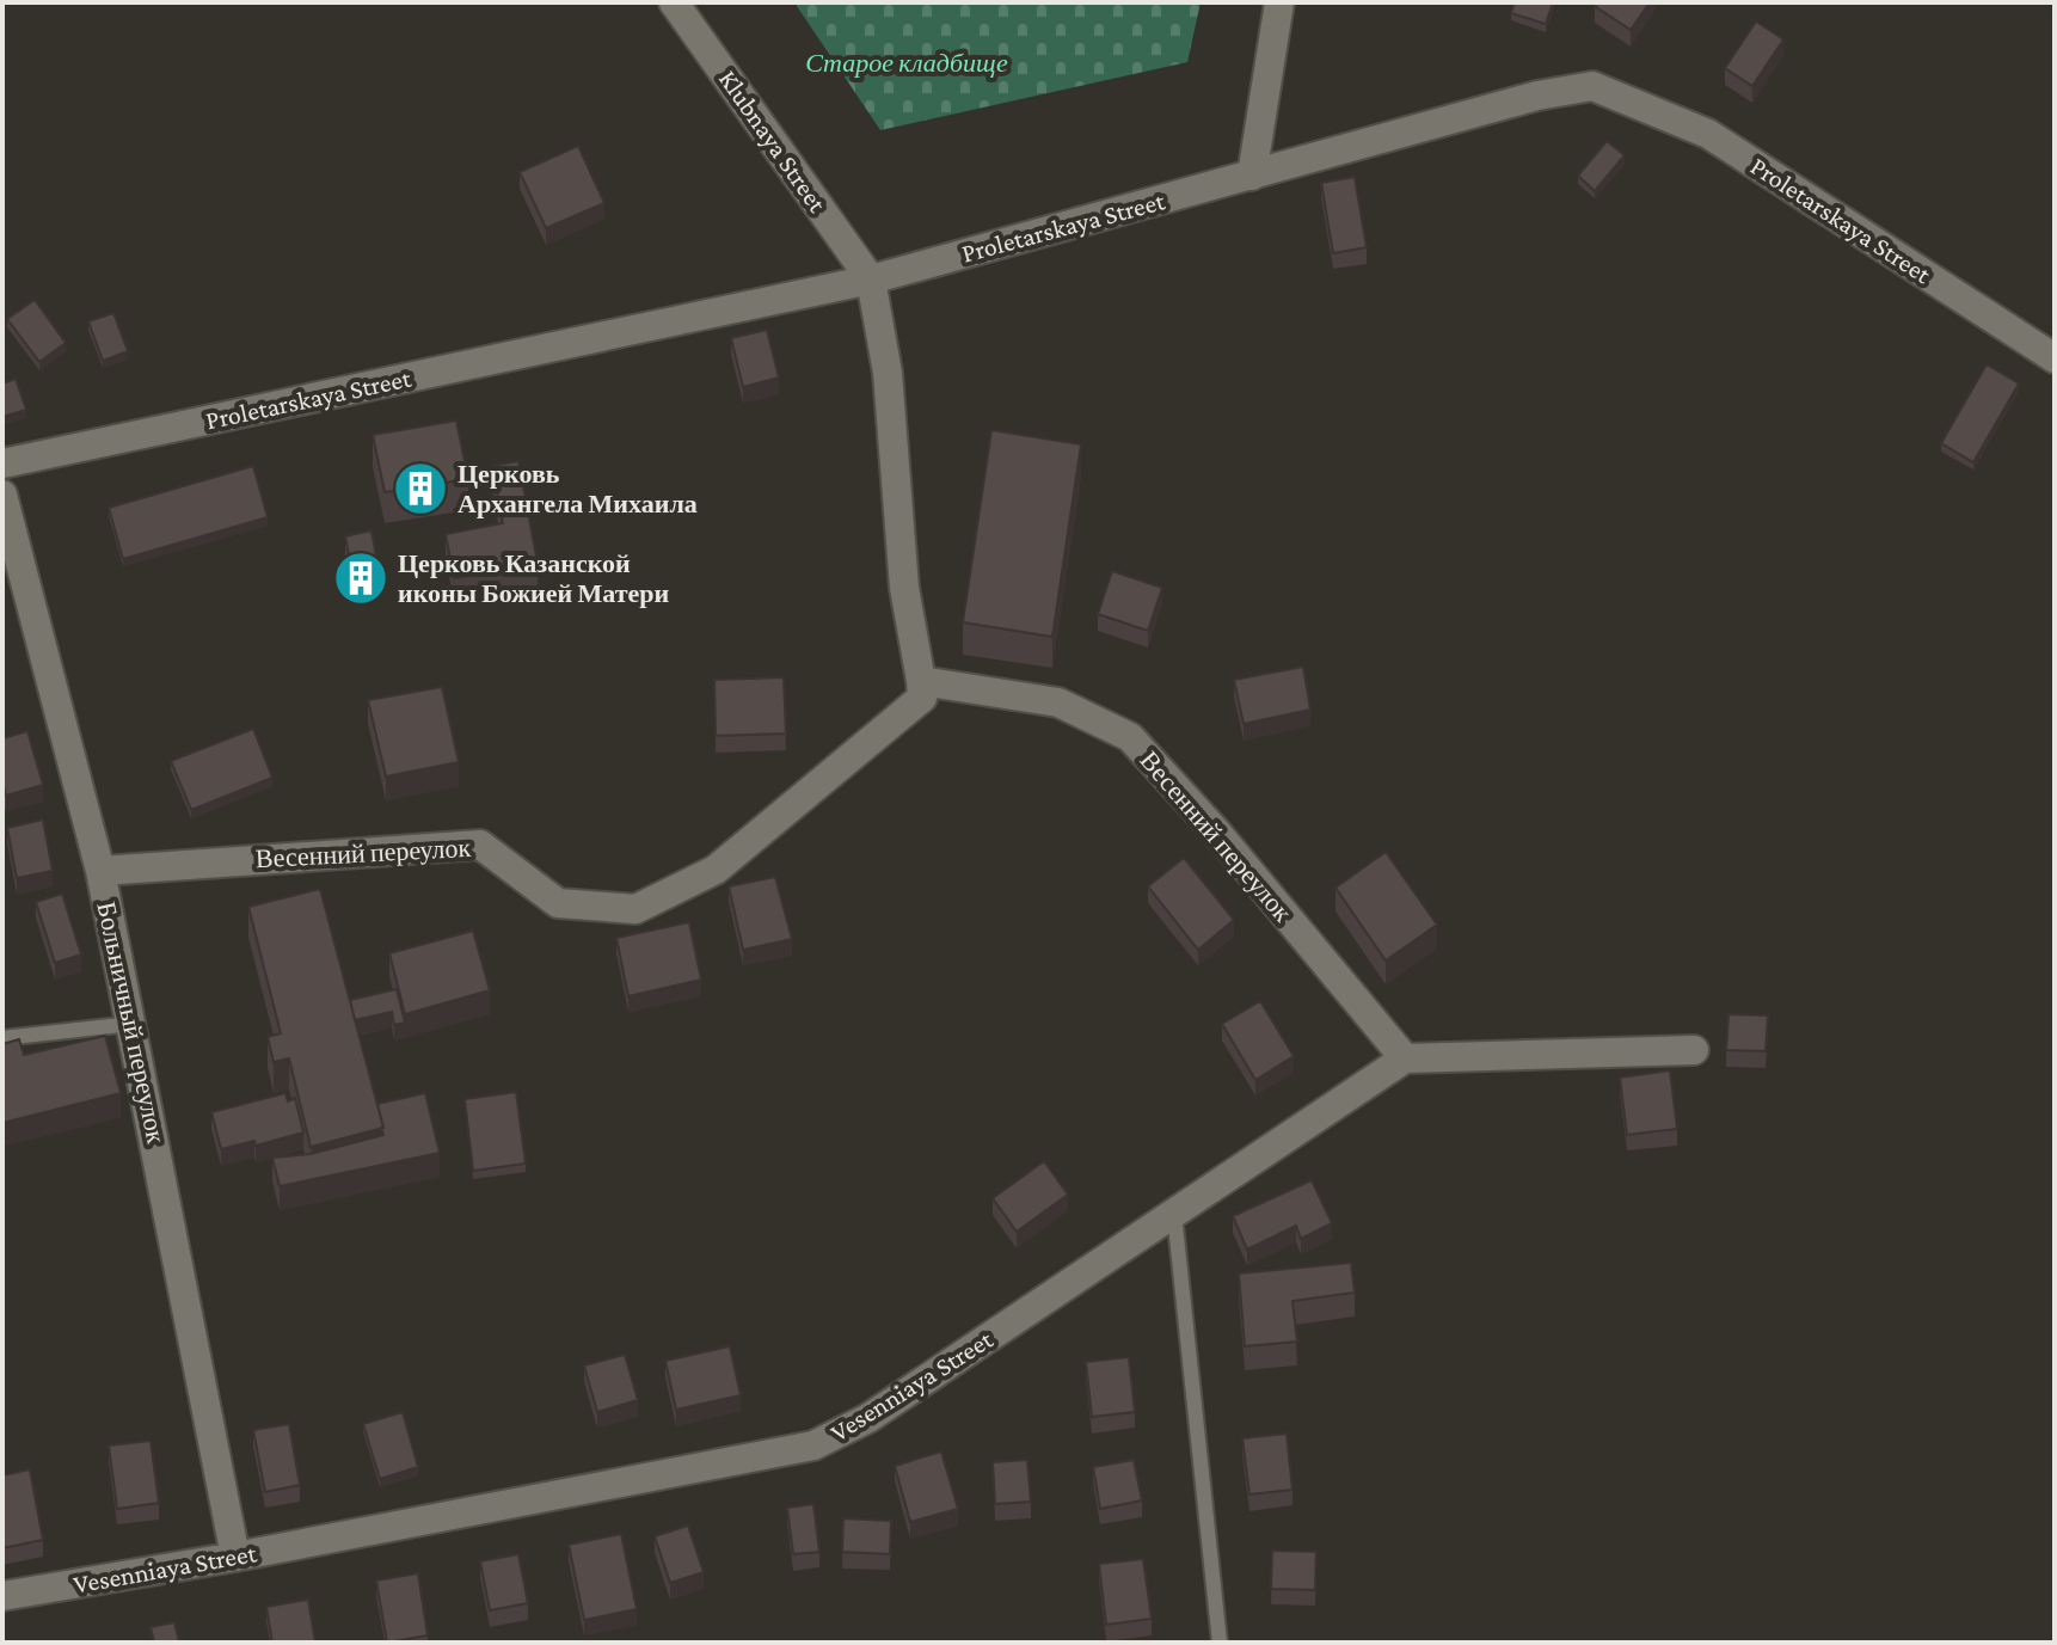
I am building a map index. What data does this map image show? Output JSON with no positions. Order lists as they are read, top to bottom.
{
  "streets": {
    "street": [
      "Klubnaya Street",
      "Proletarskaya Street",
      "Весенний переулок",
      "Больничный переулок",
      "Vesenniaya Street"
    ]
  },
  "crossings": [
    ["Klubnaya Street", "Proletarskaya Street"],
    ["Весенний переулок", "Больничный переулок"],
    ["Весенний переулок", "Vesenniaya Street"],
    ["Больничный переулок", "Vesenniaya Street"]
  ],
  "parks": ["Старое кладбище"],
  "places": {
    "building": ["Церковь Архангела Михаила", "Церковь Казанской иконы Божией Матери"]
  }
}
